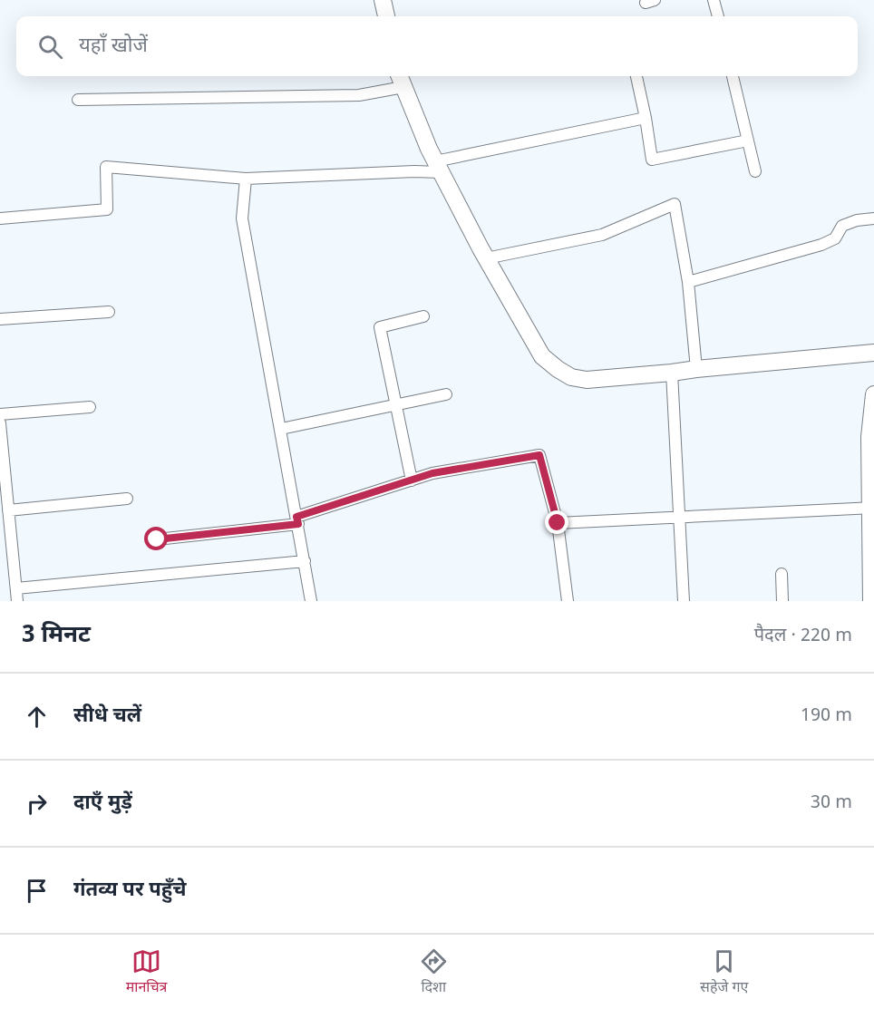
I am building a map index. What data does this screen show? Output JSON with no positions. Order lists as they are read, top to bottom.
{
  "page": {
    "search": "यहाँ खोजें",
    "heading": ["3 मिनट", "पैदल · 220 m"],
    "list": [
      ["सीधे चलें", "190 m"],
      ["दाएँ मुड़ें", "30 m"],
      "गंतव्य पर पहुँचे"
    ],
    "nav": ["मानचित्र", "दिशा", "सहेजे गए"]
  }
}
